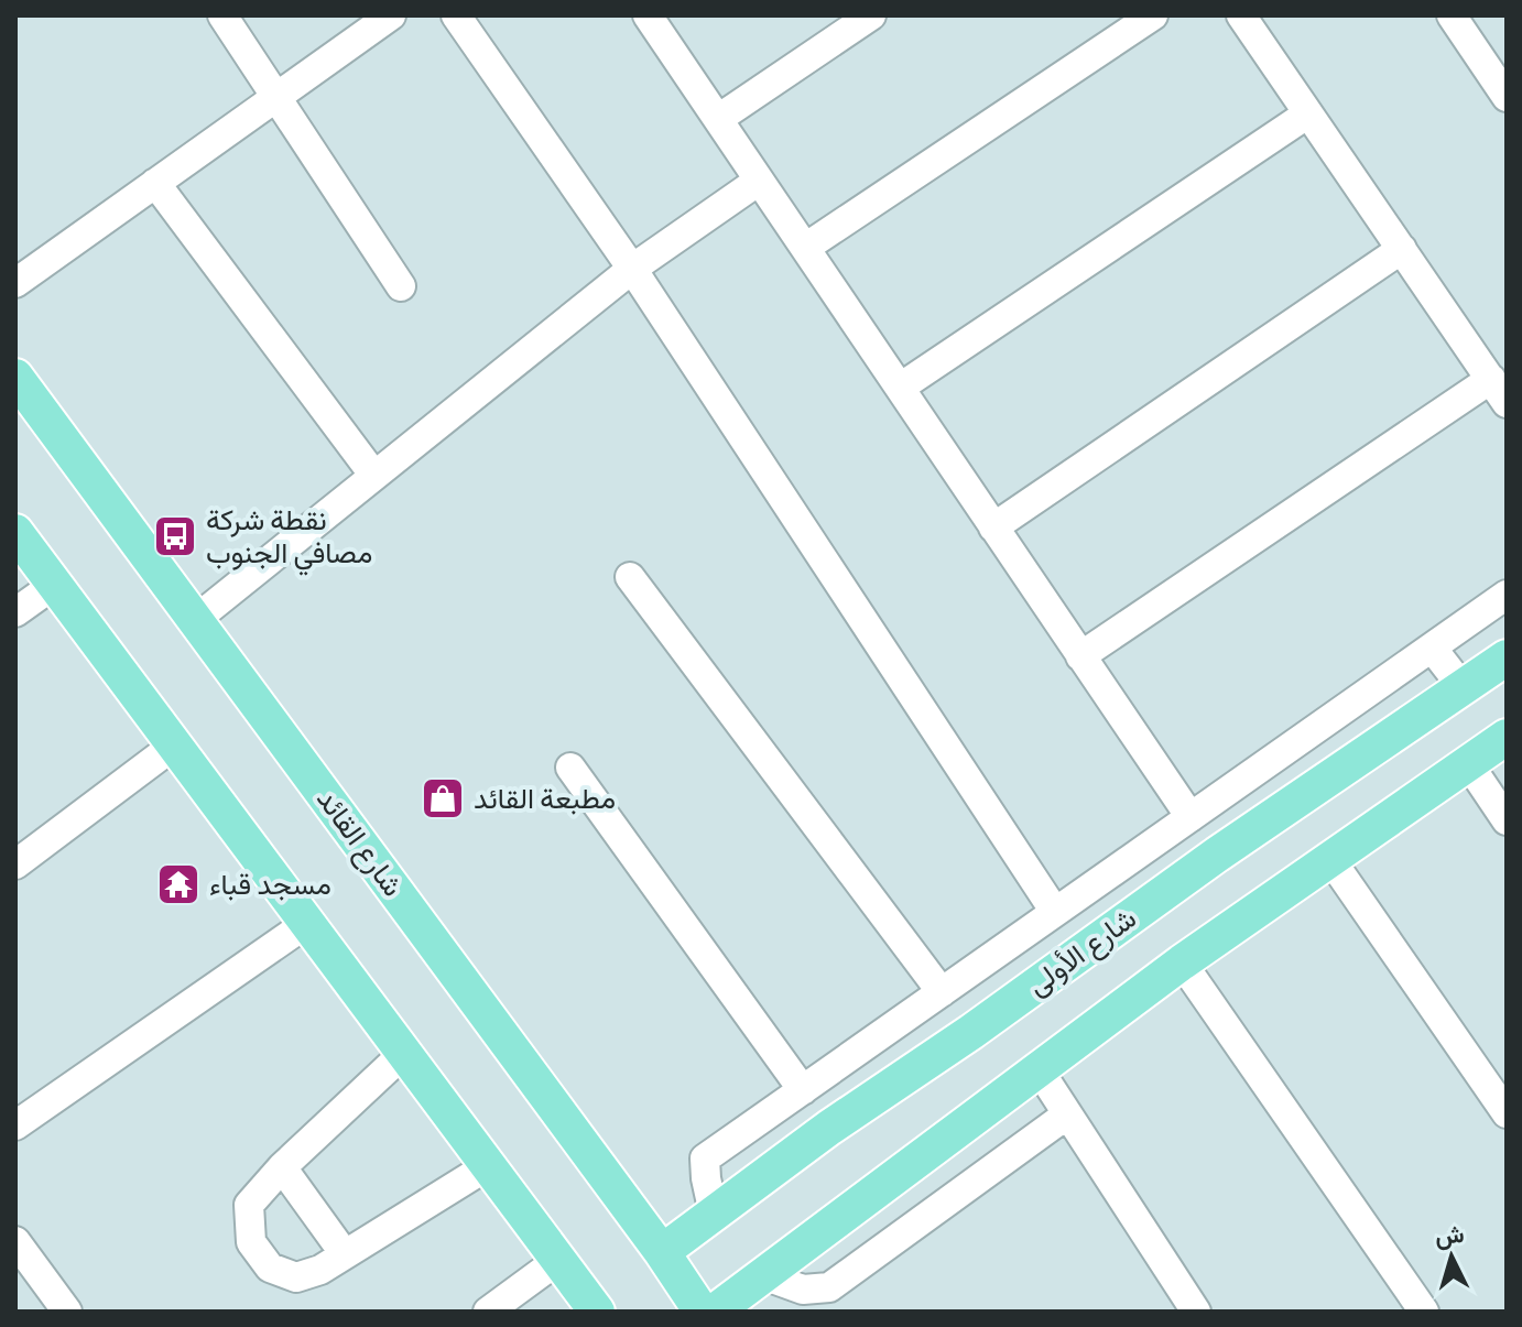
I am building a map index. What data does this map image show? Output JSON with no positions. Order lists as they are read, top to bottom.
{
  "streets": {
    "main road": ["شارع القائد", "شارع الأولى"]
  },
  "crossings": [
    ["شارع القائد", "شارع الأولى"]
  ],
  "places": {
    "bus stop": ["نقطة شركة مصافي الجنوب"],
    "shop": ["مطبعة القائد"],
    "temple": ["مسجد قباء"]
  },
  "north": "top"
}
